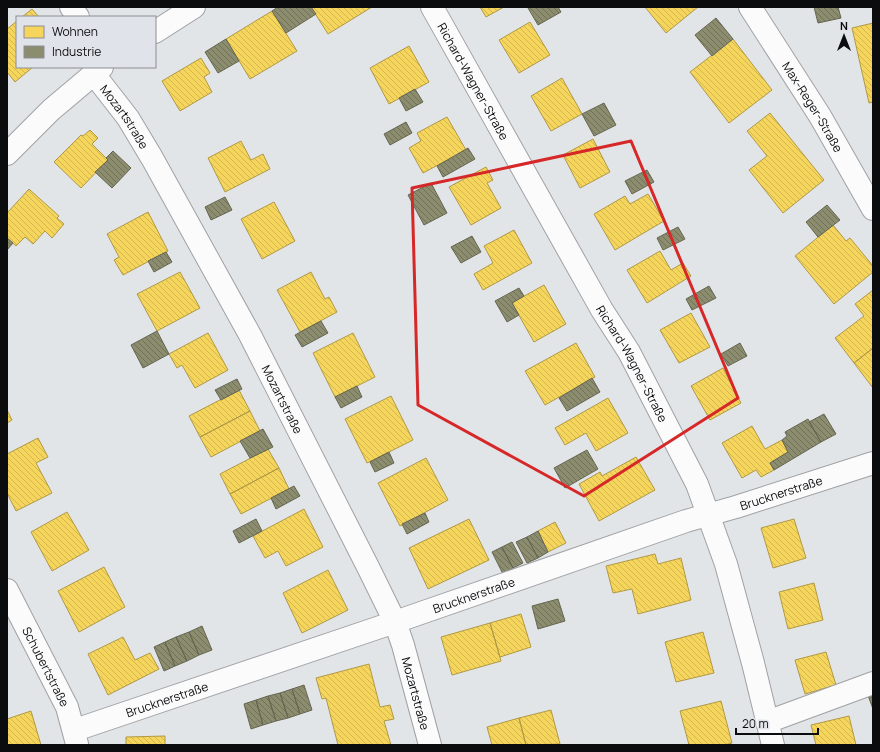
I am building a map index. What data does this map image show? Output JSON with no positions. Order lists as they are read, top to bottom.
{
  "streets": {
    "street": [
      "Richard-Wagner-Straße",
      "Max-Reger-Straße",
      "Mozartstraße",
      "Brucknerstraße",
      "Schubertstraße"
    ]
  },
  "crossings": [
    ["Richard-Wagner-Straße", "Brucknerstraße"],
    ["Mozartstraße", "Brucknerstraße"],
    ["Brucknerstraße", "Schubertstraße"]
  ],
  "legend": ["Wohnen", "Industrie"],
  "scale_bar": "20 m",
  "north": "top"
}
